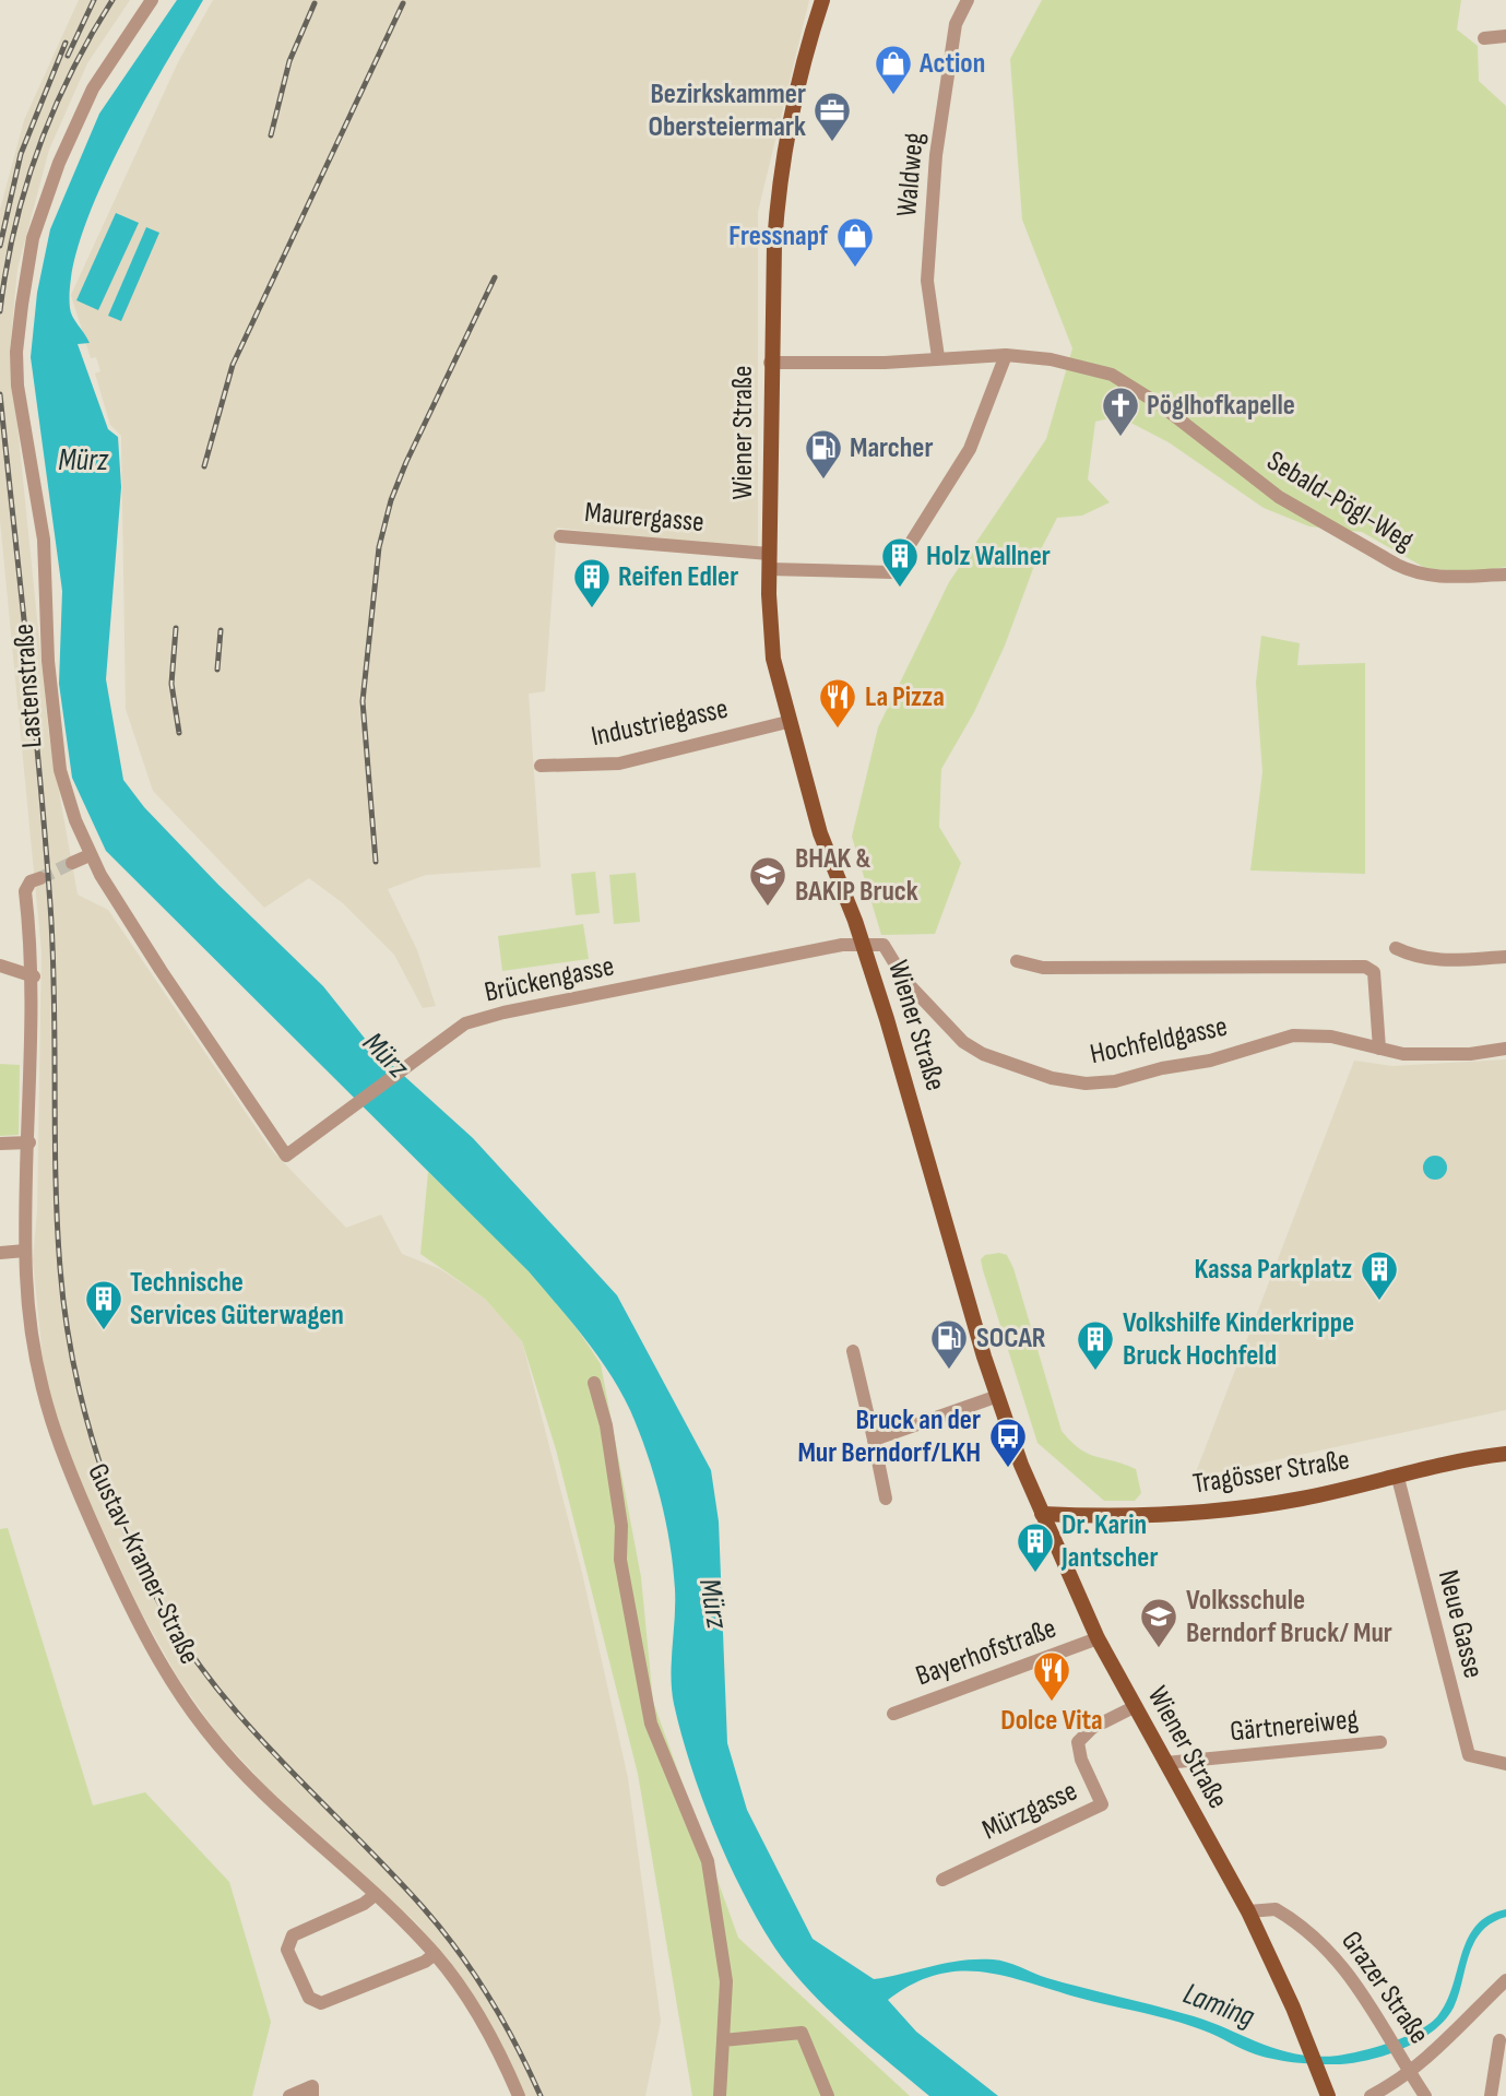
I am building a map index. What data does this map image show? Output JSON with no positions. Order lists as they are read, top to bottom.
{
  "streets": {
    "main road": ["Wiener Straße", "Tragösser Straße"],
    "street": [
      "Waldweg",
      "Sebald-Pögl-Weg",
      "Maurergasse",
      "Lastenstraße",
      "Industriegasse",
      "Brückengasse",
      "Hochfeldgasse",
      "Gustav-Kramer-Straße",
      "Neue Gasse",
      "Bayerhofstraße",
      "Gärtnereiweg",
      "Mürzgasse",
      "Grazer Straße"
    ]
  },
  "crossings": [
    ["Waldweg", "Sebald-Pögl-Weg"],
    ["Wiener Straße", "Sebald-Pögl-Weg"],
    ["Wiener Straße", "Maurergasse"],
    ["Wiener Straße", "Industriegasse"],
    ["Wiener Straße", "Brückengasse"],
    ["Wiener Straße", "Hochfeldgasse"],
    ["Wiener Straße", "Tragösser Straße"],
    ["Wiener Straße", "Bayerhofstraße"],
    ["Wiener Straße", "Gärtnereiweg"],
    ["Wiener Straße", "Mürzgasse"],
    ["Wiener Straße", "Grazer Straße"],
    ["Sebald-Pögl-Weg", "Maurergasse"],
    ["Lastenstraße", "Brückengasse"],
    ["Brückengasse", "Hochfeldgasse"],
    ["Tragösser Straße", "Neue Gasse"]
  ],
  "water": ["Mürz", "Laming"],
  "places": {
    "shop": ["Action", "Fressnapf"],
    "office": ["Bezirkskammer Obersteiermark"],
    "church": ["Pöglhofkapelle"],
    "fuel station": ["Marcher", "SOCAR"],
    "building": [
      "Holz Wallner",
      "Reifen Edler",
      "Kassa Parkplatz",
      "Technische Services Güterwagen",
      "Volkshilfe Kinderkrippe Bruck Hochfeld",
      "Dr. Karin Jantscher"
    ],
    "restaurant": ["La Pizza", "Dolce Vita"],
    "school or university": ["BHAK & BAKIP Bruck", "Volksschule Berndorf Bruck/ Mur"],
    "bus stop": ["Bruck an der Mur Berndorf/LKH"]
  }
}
